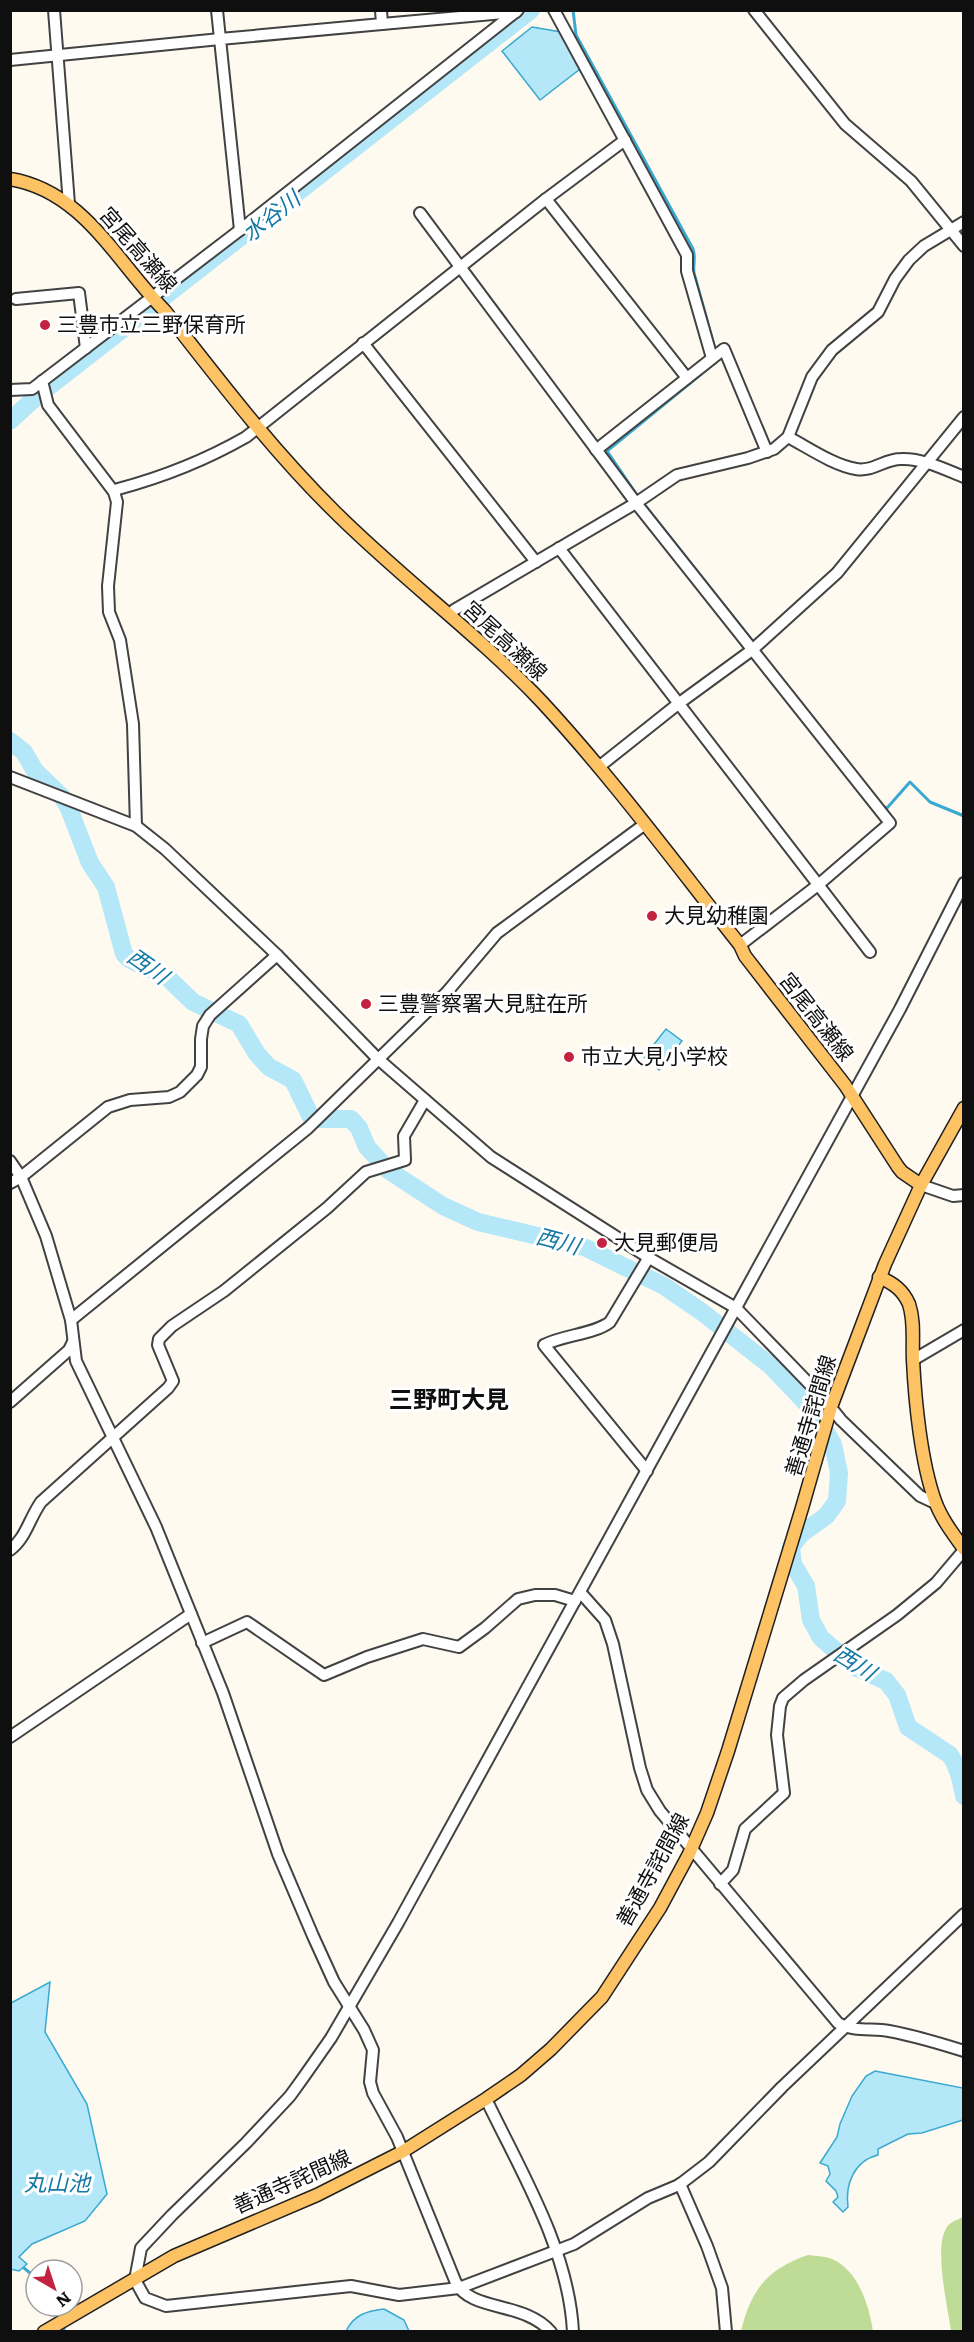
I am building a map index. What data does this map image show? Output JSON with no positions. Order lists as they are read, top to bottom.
{
  "streets": {
    "main road": ["宮尾高瀬線", "善通寺詫間線"]
  },
  "crossings": [
    ["宮尾高瀬線", "善通寺詫間線"]
  ],
  "districts": ["三野町大見"],
  "water": ["水谷川", "西川", "丸山池"],
  "places": [
    "三豊市立三野保育所",
    "大見幼稚園",
    "三豊警察署大見駐在所",
    "市立大見小学校",
    "大見郵便局"
  ],
  "north": "bottom right"
}
